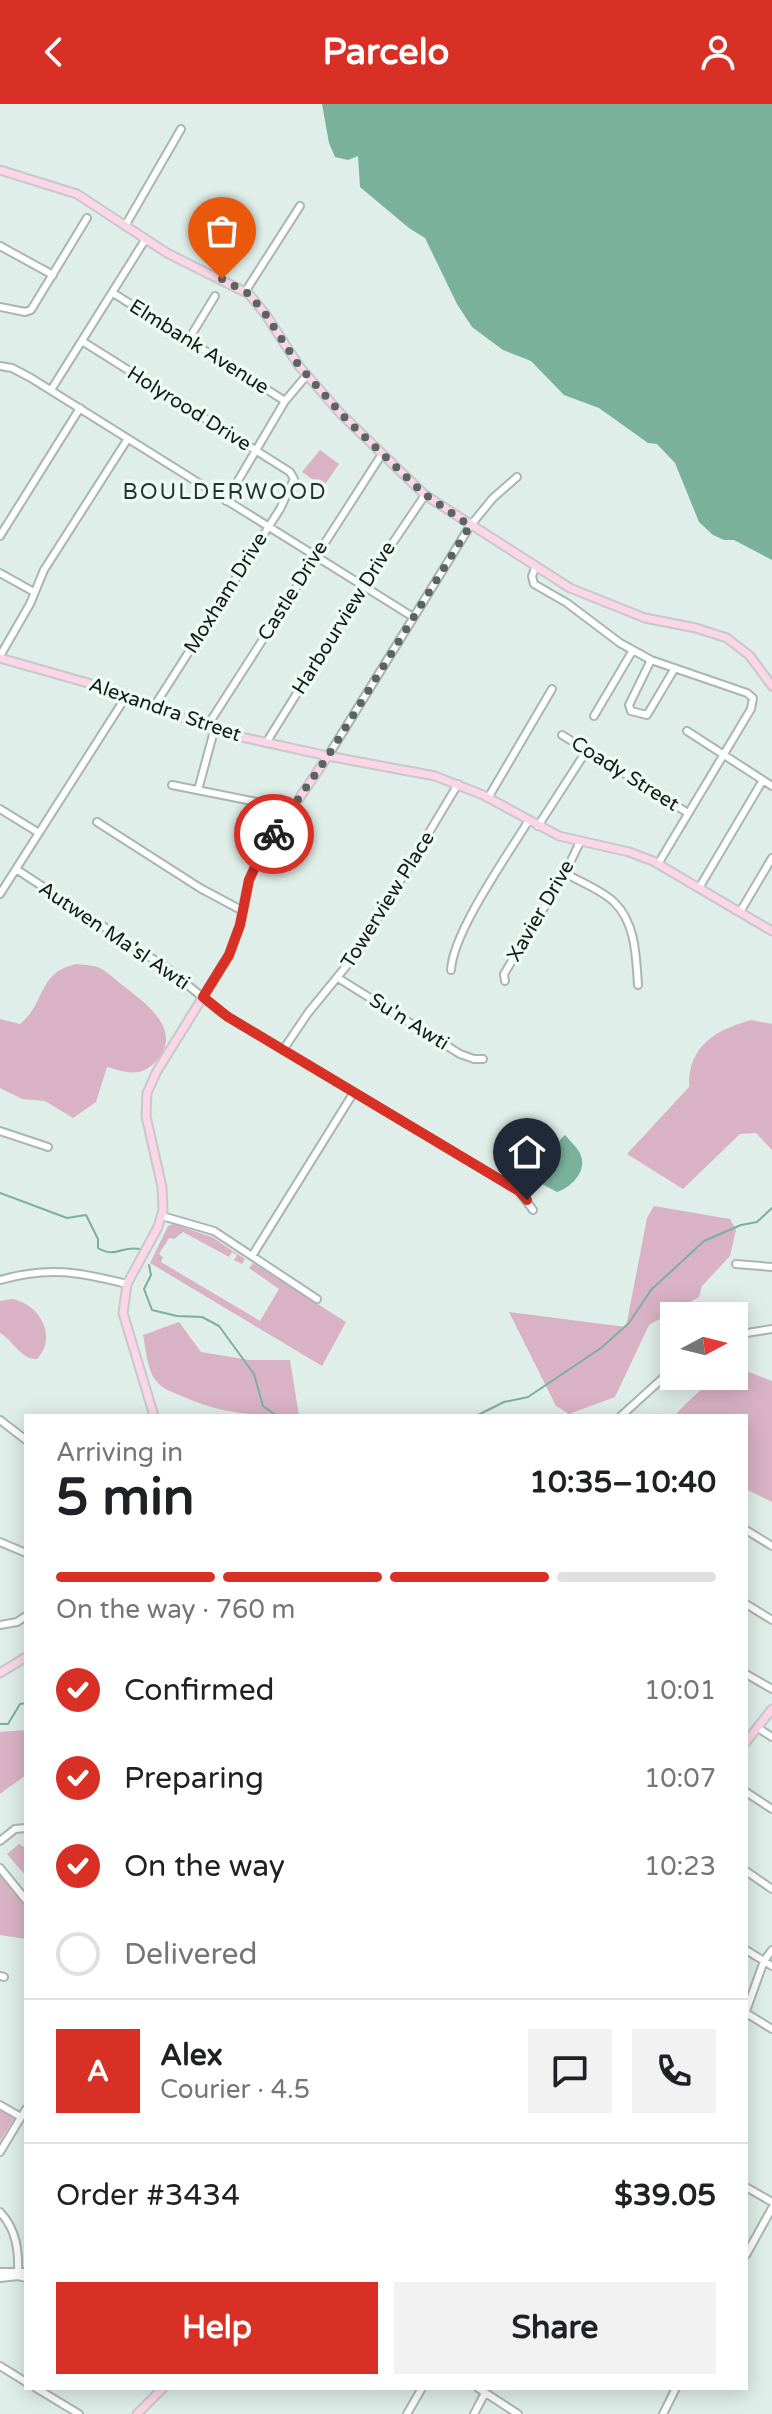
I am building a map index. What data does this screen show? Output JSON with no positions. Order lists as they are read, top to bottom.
{
  "streets": {
    "main road": ["Alexandra Street"],
    "street": [
      "Elmbank Avenue",
      "Holyrood Drive",
      "Castle Drive",
      "Moxham Drive",
      "Harbourview Drive",
      "Coady Street",
      "Towerview Place",
      "Xavier Drive",
      "Autwen Ma'sl Awti",
      "Su'n Awti"
    ]
  },
  "crossings": [
    ["Holyrood Drive", "Moxham Drive"],
    ["Castle Drive", "Alexandra Street"],
    ["Moxham Drive", "Alexandra Street"],
    ["Harbourview Drive", "Alexandra Street"],
    ["Alexandra Street", "Towerview Place"],
    ["Alexandra Street", "Xavier Drive"],
    ["Towerview Place", "Autwen Ma'sl Awti"],
    ["Towerview Place", "Su'n Awti"]
  ],
  "districts": ["BOULDERWOOD"],
  "north": "right",
  "page": {
    "header": "Parcelo",
    "heading": ["5 min", "Arriving in", "10:35–10:40"],
    "panel": [
      "Alex",
      "Courier · 4.5",
      "Order #3434",
      "$39.05"
    ],
    "bar": "On the way · 760 m",
    "list": [
      ["Confirmed", "10:01"],
      ["Preparing", "10:07"],
      ["On the way", "10:23"],
      "Delivered"
    ],
    "round": "A",
    "buttons": ["Help", "Share"]
  }
}
